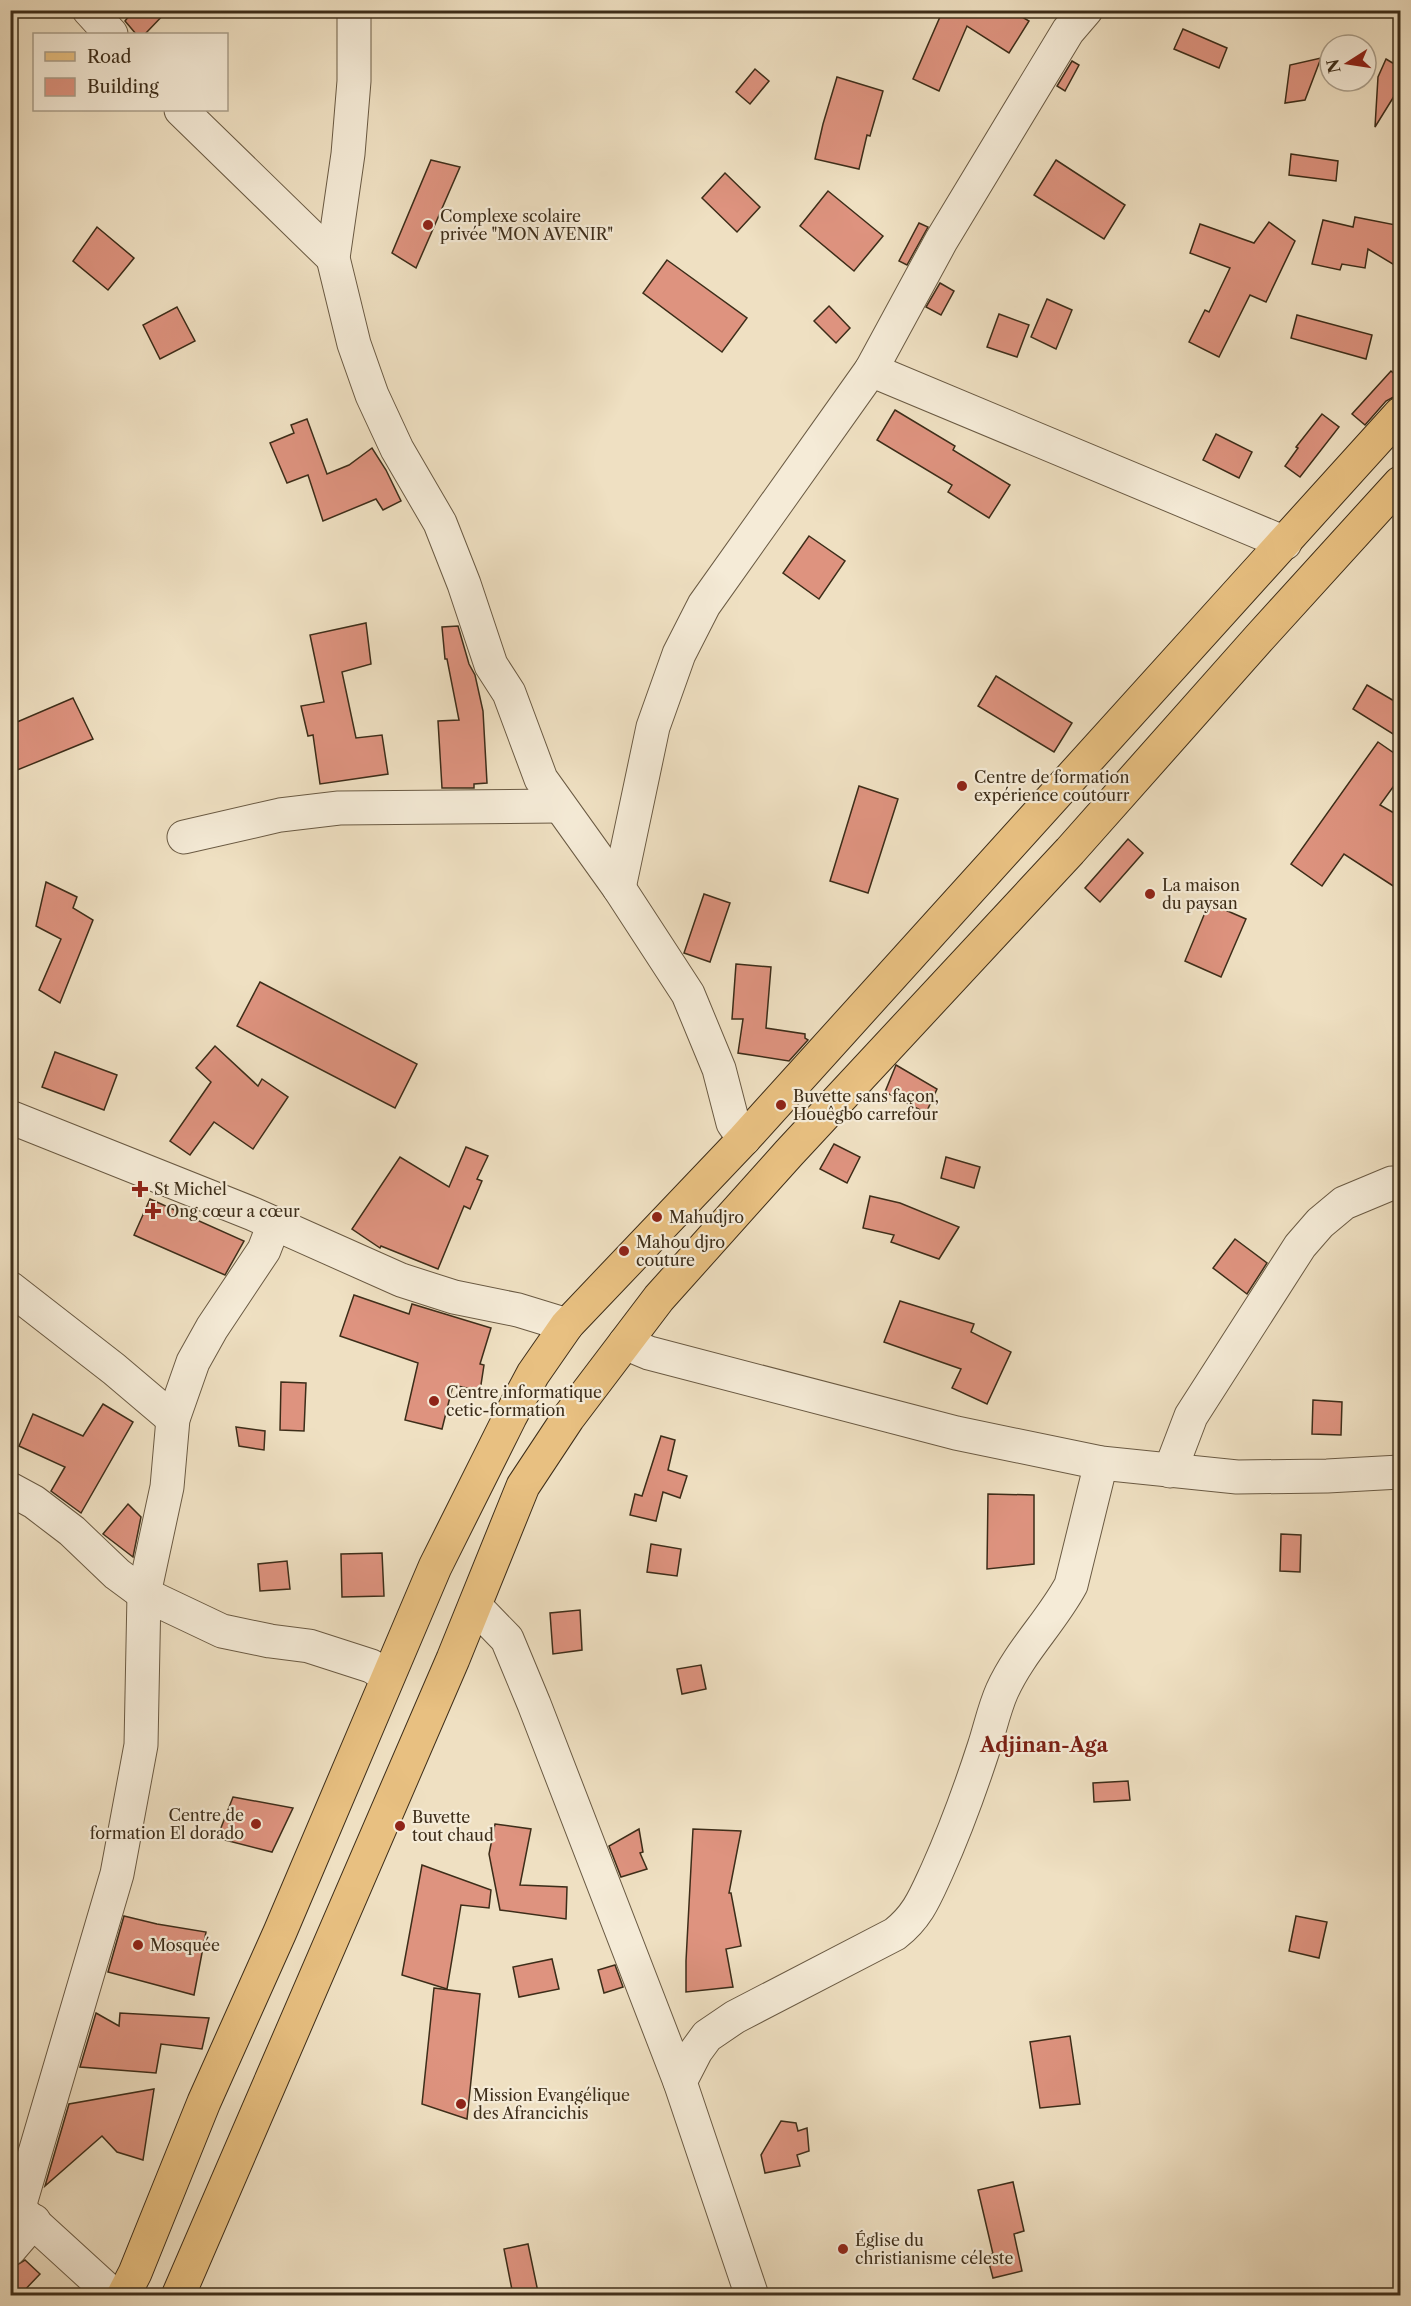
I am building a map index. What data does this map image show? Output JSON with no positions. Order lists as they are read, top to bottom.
{
  "districts": ["Adjinan-Aga"],
  "places": {
    "other": [
      "Complexe scolaire privée \"MON AVENIR\"",
      "Centre de formation expérience coutourr",
      "La maison du paysan",
      "Buvette sans façon, Houêgbo carrefour",
      "Mahudjro",
      "Mahou djro couture",
      "Centre informatique cetic-formation",
      "Centre de formation El dorado",
      "Buvette tout chaud",
      "Mosquée",
      "Mission Evangélique des Afrancichis",
      "Église du christianisme céleste"
    ],
    "health": ["St Michel", "Ong cœur a cœur"]
  },
  "legend": ["Road", "Building"],
  "north": "left"
}
